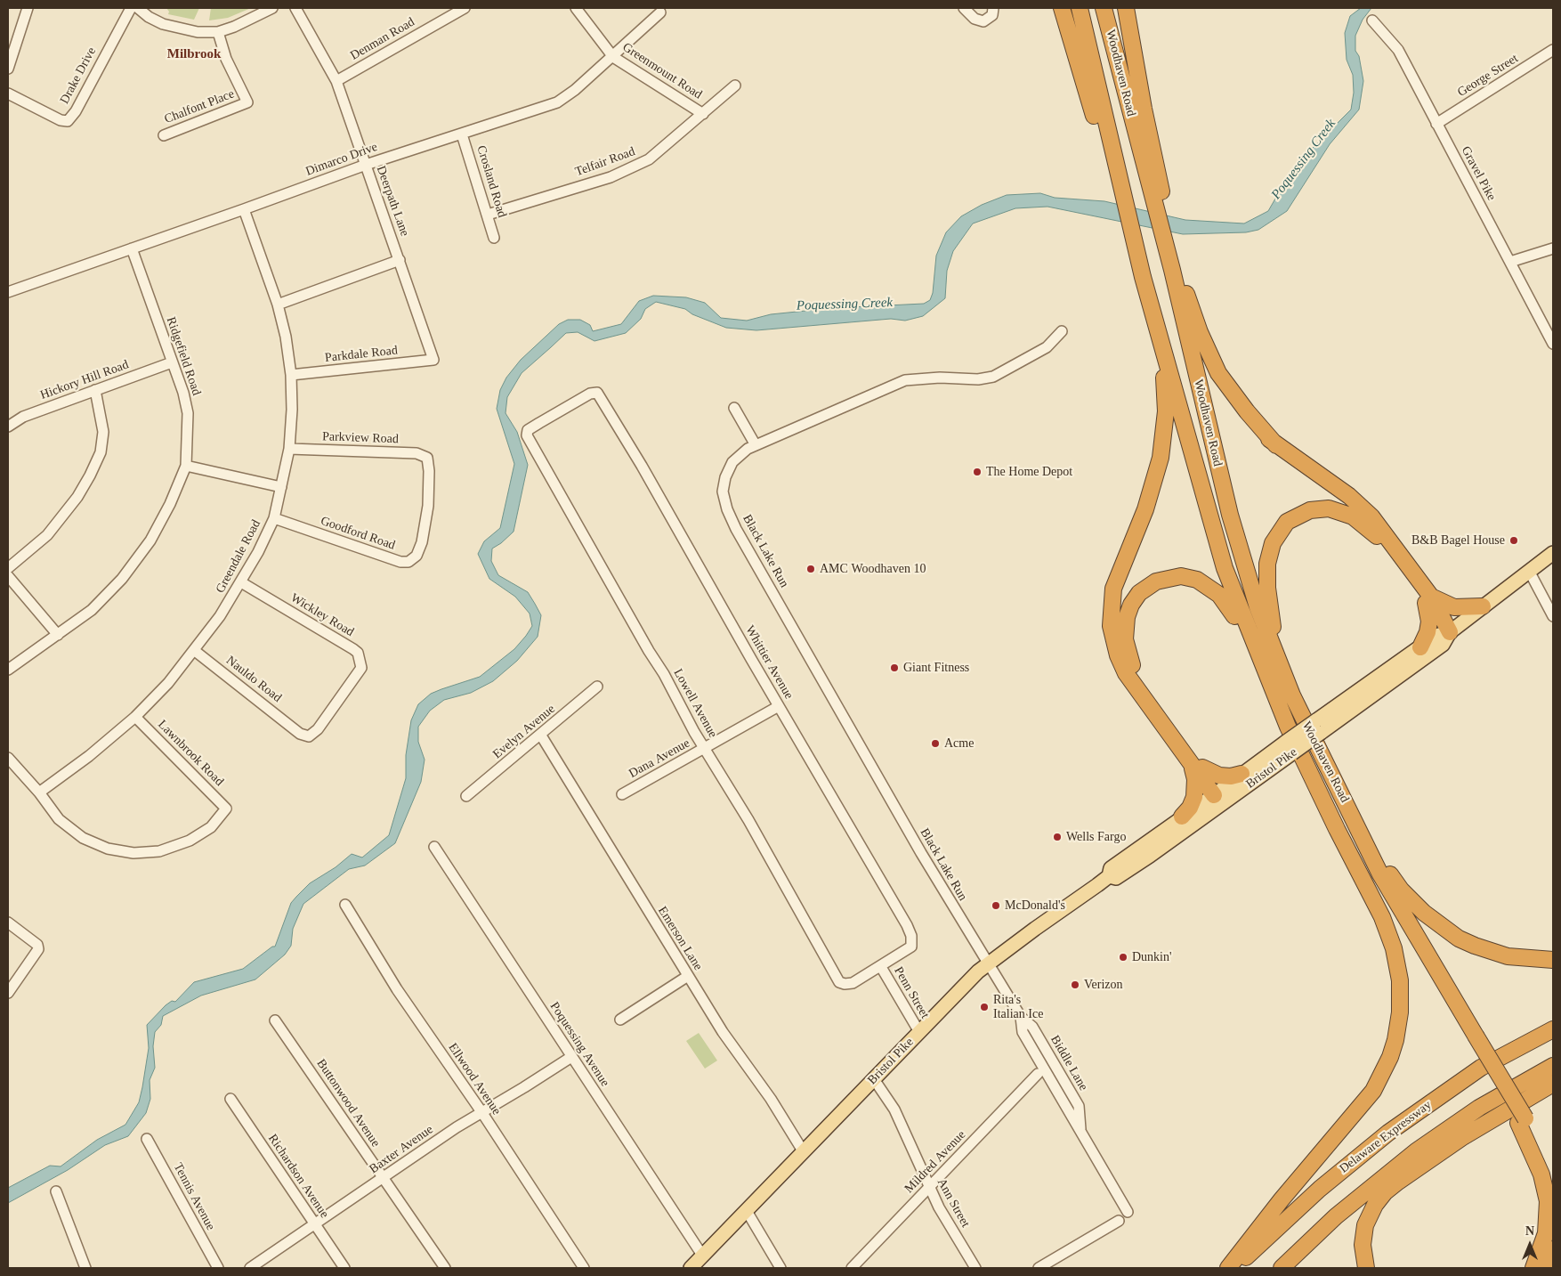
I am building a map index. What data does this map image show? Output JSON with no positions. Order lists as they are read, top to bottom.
{
  "streets": {
    "highway": ["Woodhaven Road", "Delaware Expressway"],
    "main road": ["Bristol Pike"],
    "street": [
      "Denman Road",
      "Greenmount Road",
      "Drake Drive",
      "George Street",
      "Chalfont Place",
      "Dimarco Drive",
      "Telfair Road",
      "Gravel Pike",
      "Crosland Road",
      "Deerpath Lane",
      "Parkdale Road",
      "Ridgefield Road",
      "Hickory Hill Road",
      "Parkview Road",
      "Goodford Road",
      "Black Lake Run",
      "Greendale Road",
      "Wickley Road",
      "Whittier Avenue",
      "Nauldo Road",
      "Lowell Avenue",
      "Evelyn Avenue",
      "Lawnbrook Road",
      "Dana Avenue",
      "Emerson Lane",
      "Penn Street",
      "Poquessing Avenue",
      "Biddle Lane",
      "Ellwood Avenue",
      "Buttonwood Avenue",
      "Baxter Avenue",
      "Mildred Avenue",
      "Richardson Avenue",
      "Tennis Avenue",
      "Ann Street"
    ]
  },
  "crossings": [
    ["Denman Road", "Deerpath Lane"],
    ["Greenmount Road", "Dimarco Drive"],
    ["Greenmount Road", "Telfair Road"],
    ["George Street", "Gravel Pike"],
    ["Dimarco Drive", "Crosland Road"],
    ["Dimarco Drive", "Deerpath Lane"],
    ["Dimarco Drive", "Ridgefield Road"],
    ["Dimarco Drive", "Greendale Road"],
    ["Telfair Road", "Crosland Road"],
    ["Deerpath Lane", "Parkdale Road"],
    ["Parkdale Road", "Greendale Road"],
    ["Ridgefield Road", "Hickory Hill Road"],
    ["Parkview Road", "Goodford Road"],
    ["Parkview Road", "Greendale Road"],
    ["Goodford Road", "Greendale Road"],
    ["Black Lake Run", "Bristol Pike"],
    ["Black Lake Run", "Biddle Lane"],
    ["Greendale Road", "Wickley Road"],
    ["Greendale Road", "Nauldo Road"],
    ["Greendale Road", "Lawnbrook Road"],
    ["Wickley Road", "Nauldo Road"],
    ["Whittier Avenue", "Lowell Avenue"],
    ["Whittier Avenue", "Dana Avenue"],
    ["Whittier Avenue", "Penn Street"],
    ["Lowell Avenue", "Dana Avenue"],
    ["Lowell Avenue", "Penn Street"],
    ["Evelyn Avenue", "Emerson Lane"],
    ["Bristol Pike", "Emerson Lane"],
    ["Bristol Pike", "Penn Street"],
    ["Bristol Pike", "Poquessing Avenue"],
    ["Bristol Pike", "Biddle Lane"],
    ["Bristol Pike", "Ann Street"],
    ["Poquessing Avenue", "Baxter Avenue"],
    ["Ellwood Avenue", "Baxter Avenue"],
    ["Buttonwood Avenue", "Baxter Avenue"],
    ["Baxter Avenue", "Richardson Avenue"],
    ["Mildred Avenue", "Ann Street"]
  ],
  "districts": ["Milbrook"],
  "water": ["Poquessing Creek"],
  "places": [
    "The Home Depot",
    "B&B Bagel House",
    "AMC Woodhaven 10",
    "Giant Fitness",
    "Acme",
    "Wells Fargo",
    "McDonald's",
    "Dunkin'",
    "Verizon",
    "Rita's Italian Ice"
  ],
  "north": "top"
}
